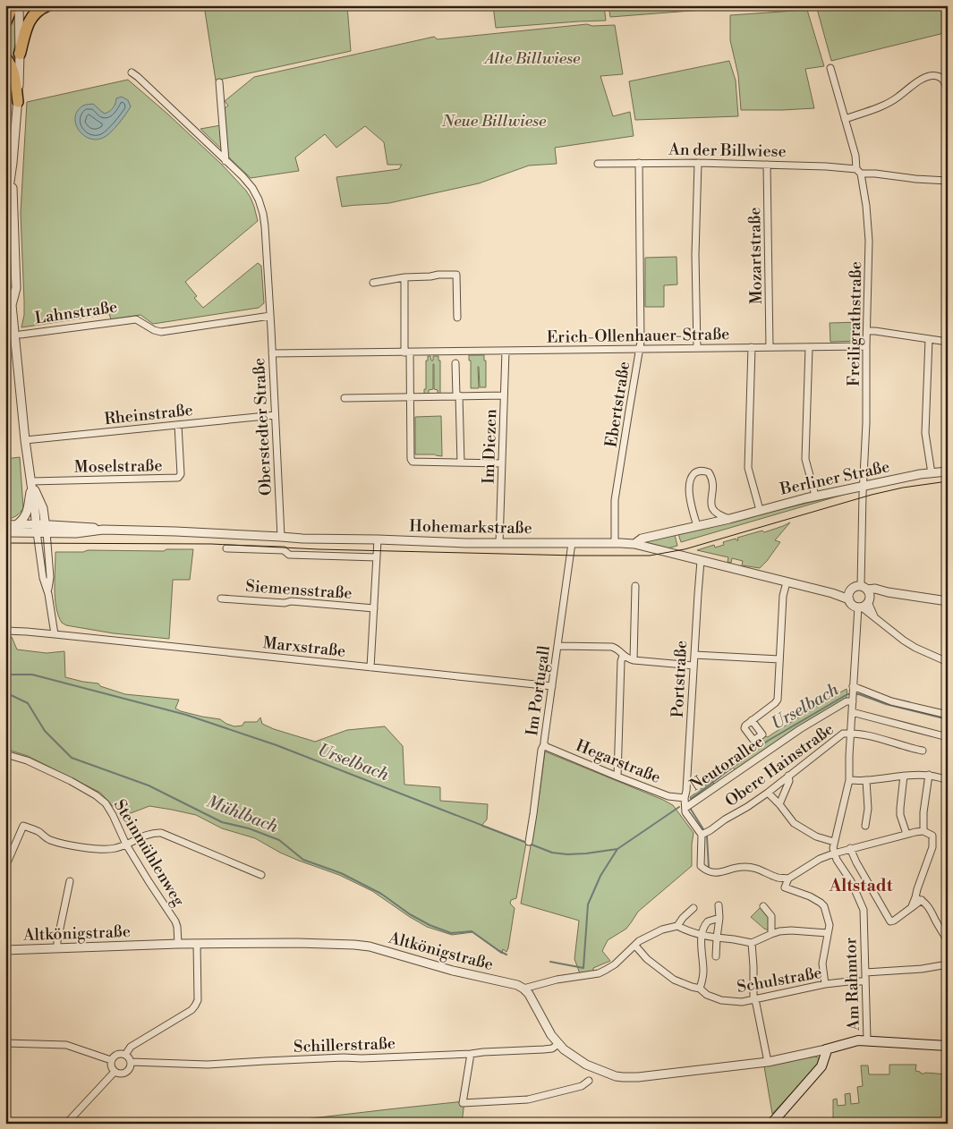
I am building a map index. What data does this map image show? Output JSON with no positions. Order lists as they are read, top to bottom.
{
  "streets": {
    "street": [
      "An der Billwiese",
      "Mozartstraße",
      "Lahnstraße",
      "Freiligrathstraße",
      "Erich-Ollenhauer-Straße",
      "Ebertstraße",
      "Rheinstraße",
      "Oberstedter Straße",
      "Im Diezen",
      "Moselstraße",
      "Berliner Straße",
      "Hohemarkstraße",
      "Siemensstraße",
      "Marxstraße",
      "Portstraße",
      "Im Portugall",
      "Hegarstraße",
      "Neutorallee",
      "Obere Hainstraße",
      "Steinmühlenweg",
      "Altkönigstraße",
      "Schulstraße",
      "Am Rahmtor",
      "Schillerstraße"
    ]
  },
  "crossings": [
    ["An der Billwiese", "Mozartstraße"],
    ["An der Billwiese", "Freiligrathstraße"],
    ["An der Billwiese", "Ebertstraße"],
    ["Mozartstraße", "Erich-Ollenhauer-Straße"],
    ["Lahnstraße", "Rheinstraße"],
    ["Lahnstraße", "Oberstedter Straße"],
    ["Lahnstraße", "Moselstraße"],
    ["Lahnstraße", "Hohemarkstraße"],
    ["Freiligrathstraße", "Erich-Ollenhauer-Straße"],
    ["Freiligrathstraße", "Berliner Straße"],
    ["Freiligrathstraße", "Hohemarkstraße"],
    ["Erich-Ollenhauer-Straße", "Ebertstraße"],
    ["Erich-Ollenhauer-Straße", "Oberstedter Straße"],
    ["Erich-Ollenhauer-Straße", "Im Diezen"],
    ["Ebertstraße", "Hohemarkstraße"],
    ["Rheinstraße", "Oberstedter Straße"],
    ["Rheinstraße", "Moselstraße"],
    ["Oberstedter Straße", "Hohemarkstraße"],
    ["Im Diezen", "Hohemarkstraße"],
    ["Berliner Straße", "Hohemarkstraße"],
    ["Hohemarkstraße", "Portstraße"],
    ["Hohemarkstraße", "Im Portugall"],
    ["Marxstraße", "Im Portugall"],
    ["Portstraße", "Hegarstraße"],
    ["Portstraße", "Neutorallee"],
    ["Im Portugall", "Hegarstraße"],
    ["Steinmühlenweg", "Altkönigstraße"],
    ["Schulstraße", "Am Rahmtor"]
  ],
  "districts": ["Altstadt"],
  "water": ["Urselbach", "Mühlbach"],
  "parks": ["Alte Billwiese", "Neue Billwiese"]
}
